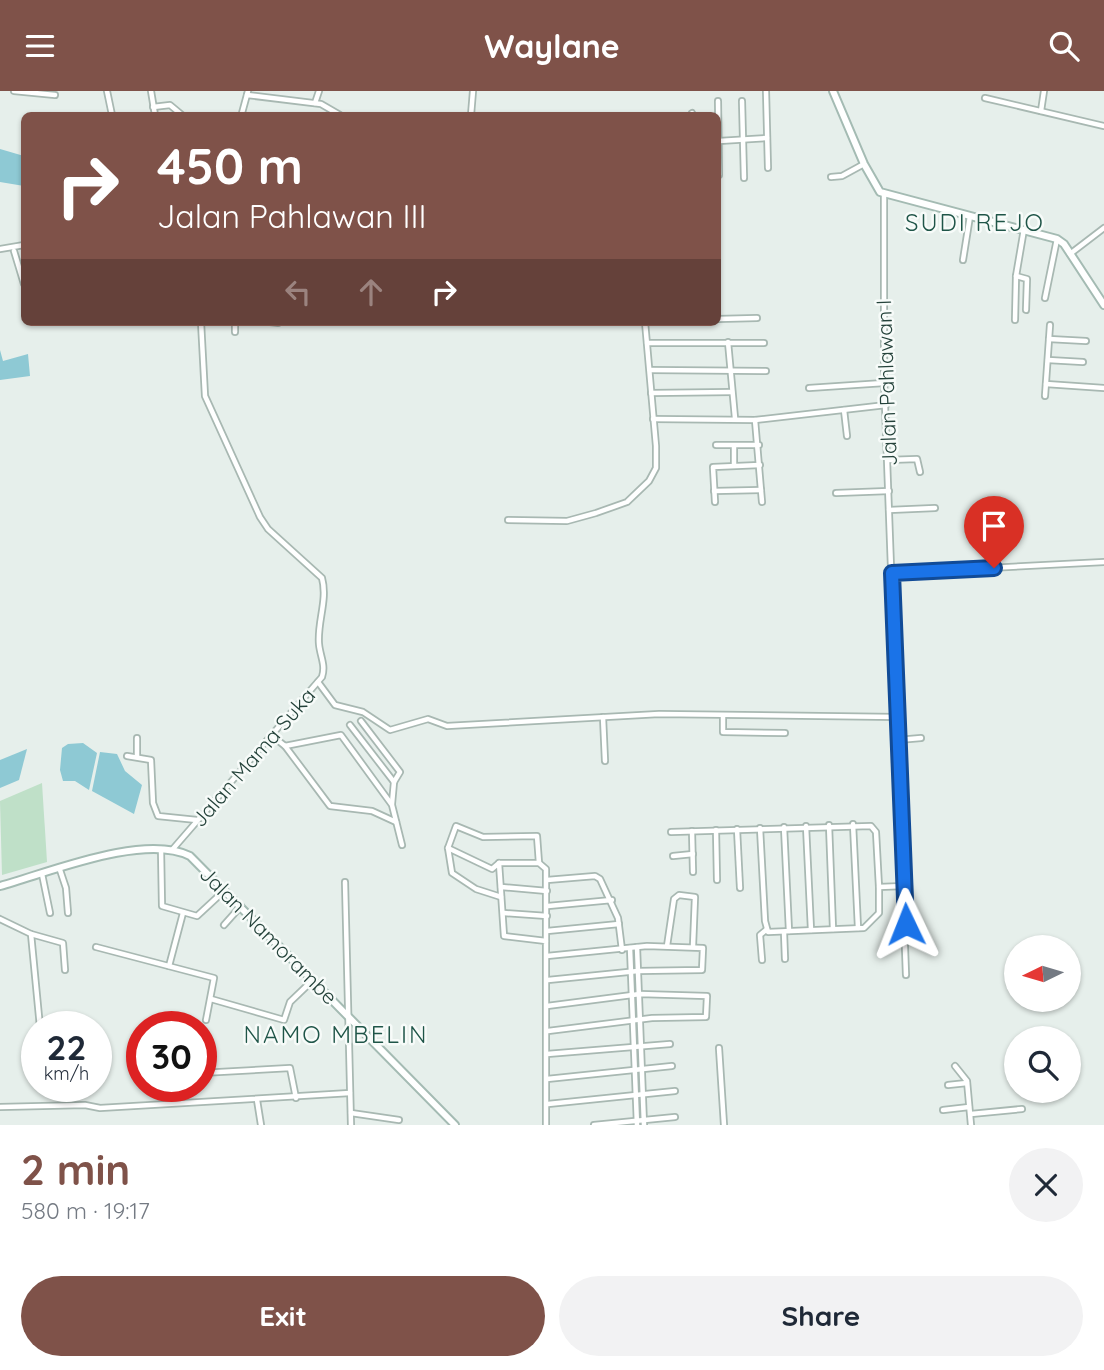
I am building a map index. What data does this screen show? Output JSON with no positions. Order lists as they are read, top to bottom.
{
  "streets": {
    "main road": ["Jalan Namorambe"],
    "street": ["Jalan Pahlawan I", "Jalan Mama Suka"]
  },
  "crossings": [
    ["Jalan Mama Suka", "Jalan Namorambe"]
  ],
  "districts": ["SUDI REJO", "NAMO MBELIN"],
  "north": "left",
  "page": {
    "header": "Waylane",
    "turn": ["450 m", "Jalan Pahlawan III"],
    "speed": "22 km/h",
    "limit": "30",
    "heading": ["2 min", "580 m · 19:17"],
    "buttons": ["Exit", "Share"]
  }
}
